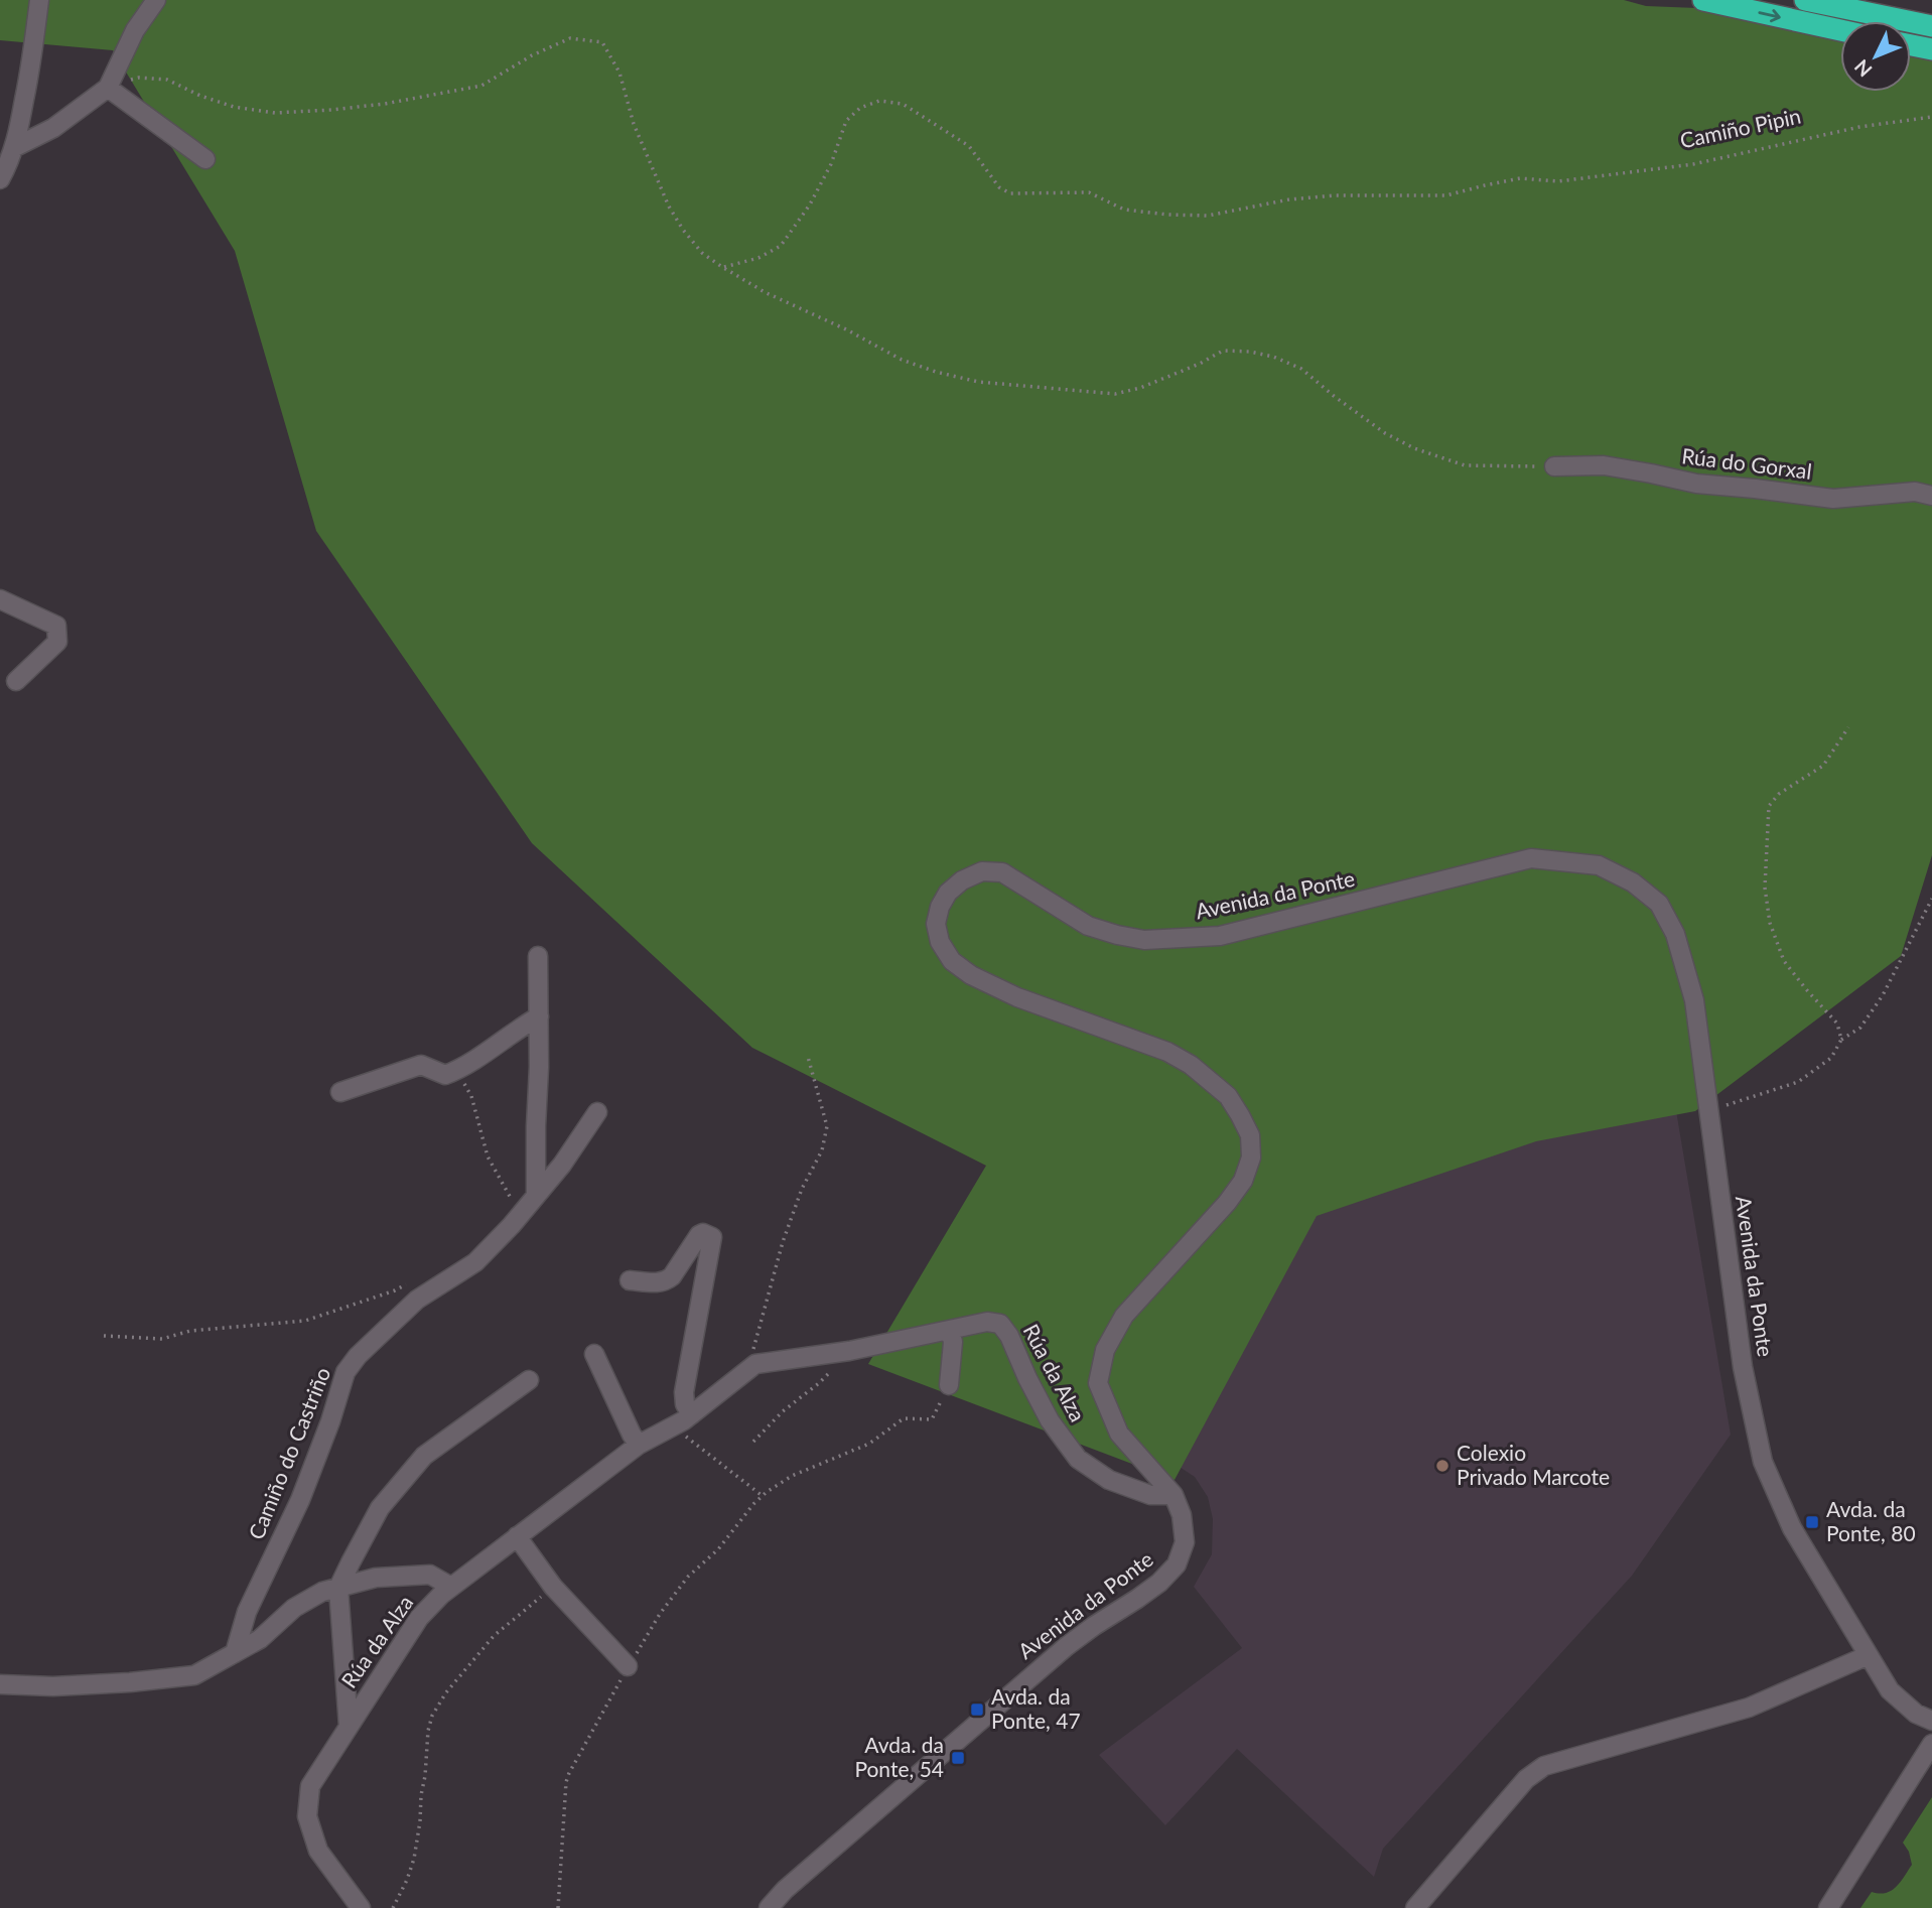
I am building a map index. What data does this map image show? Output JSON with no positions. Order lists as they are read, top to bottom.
{
  "streets": {
    "street": [
      "Rúa do Gorxal",
      "Avenida da Ponte",
      "Rúa da Alza",
      "Camiño do Castriño"
    ],
    "path": ["Camiño Pipin"]
  },
  "crossings": [
    ["Avenida da Ponte", "Rúa da Alza"]
  ],
  "places": {
    "other": ["Colexio Privado Marcote"],
    "transit": ["Avda. da Ponte, 80", "Avda. da Ponte, 47", "Avda. da Ponte, 54"]
  },
  "north": "bottom left"
}
